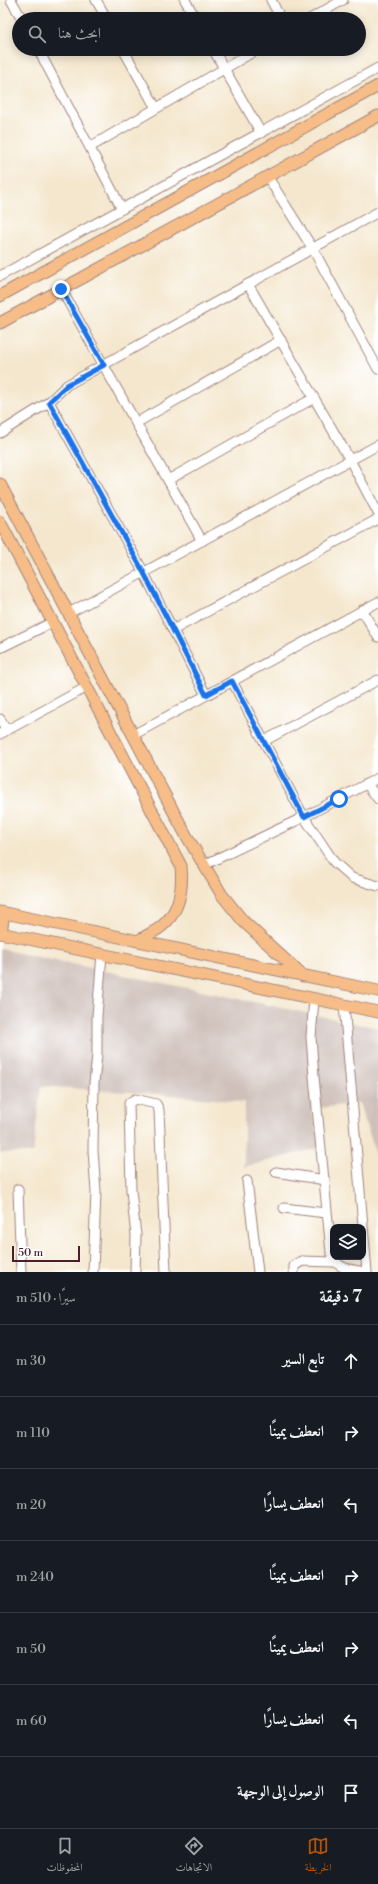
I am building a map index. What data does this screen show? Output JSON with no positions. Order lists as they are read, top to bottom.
{
  "scale_bar": "50 m",
  "page": {
    "search": "ابحث هنا",
    "scale": "50 m",
    "heading": ["7 دقيقة", "سيرًا · 510 m"],
    "list": [
      ["تابع السير", "30 m"],
      ["انعطف يمينًا", "110 m"],
      ["انعطف يسارًا", "20 m"],
      ["انعطف يمينًا", "240 m"],
      ["انعطف يمينًا", "50 m"],
      ["انعطف يسارًا", "60 m"],
      "الوصول إلى الوجهة"
    ],
    "nav": ["الخريطة", "الاتجاهات", "المحفوظات"]
  }
}
